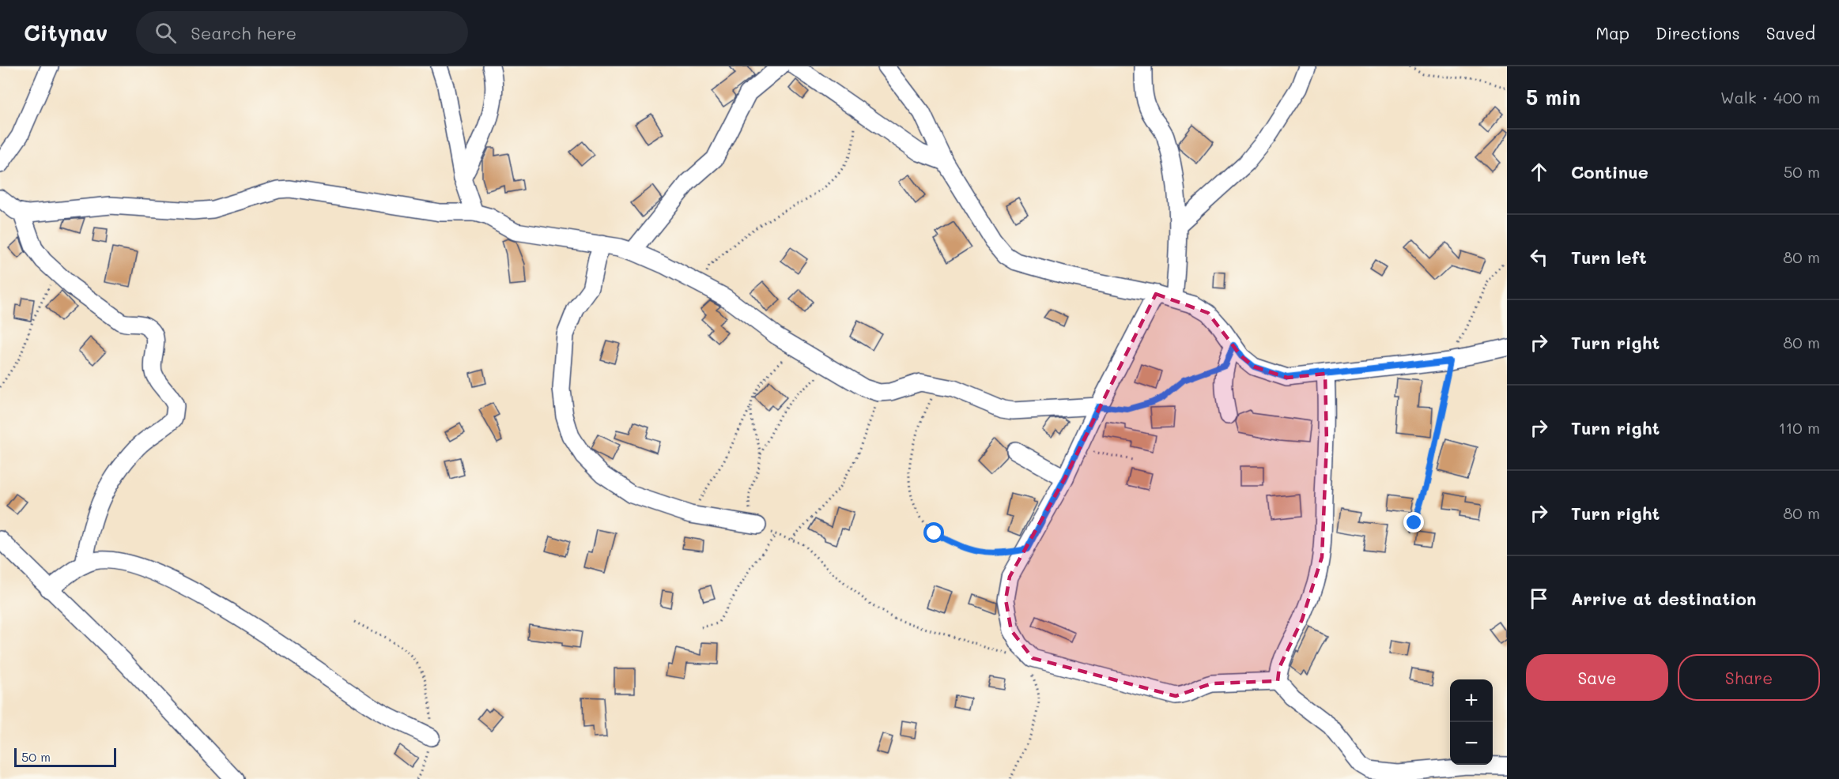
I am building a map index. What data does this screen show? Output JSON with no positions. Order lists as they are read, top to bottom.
{
  "scale_bar": "50 m",
  "page": {
    "header": "Citynav",
    "search": "Search here",
    "nav": ["Map", "Directions", "Saved"],
    "heading": ["5 min", "Walk · 400 m"],
    "list": [
      ["Continue", "50 m"],
      ["Turn left", "80 m"],
      ["Turn right", "80 m"],
      ["Turn right", "110 m"],
      ["Turn right", "80 m"],
      "Arrive at destination"
    ],
    "buttons": ["Save", "Share"],
    "map_buttons": ["+", "−"],
    "scale": "50 m"
  }
}
